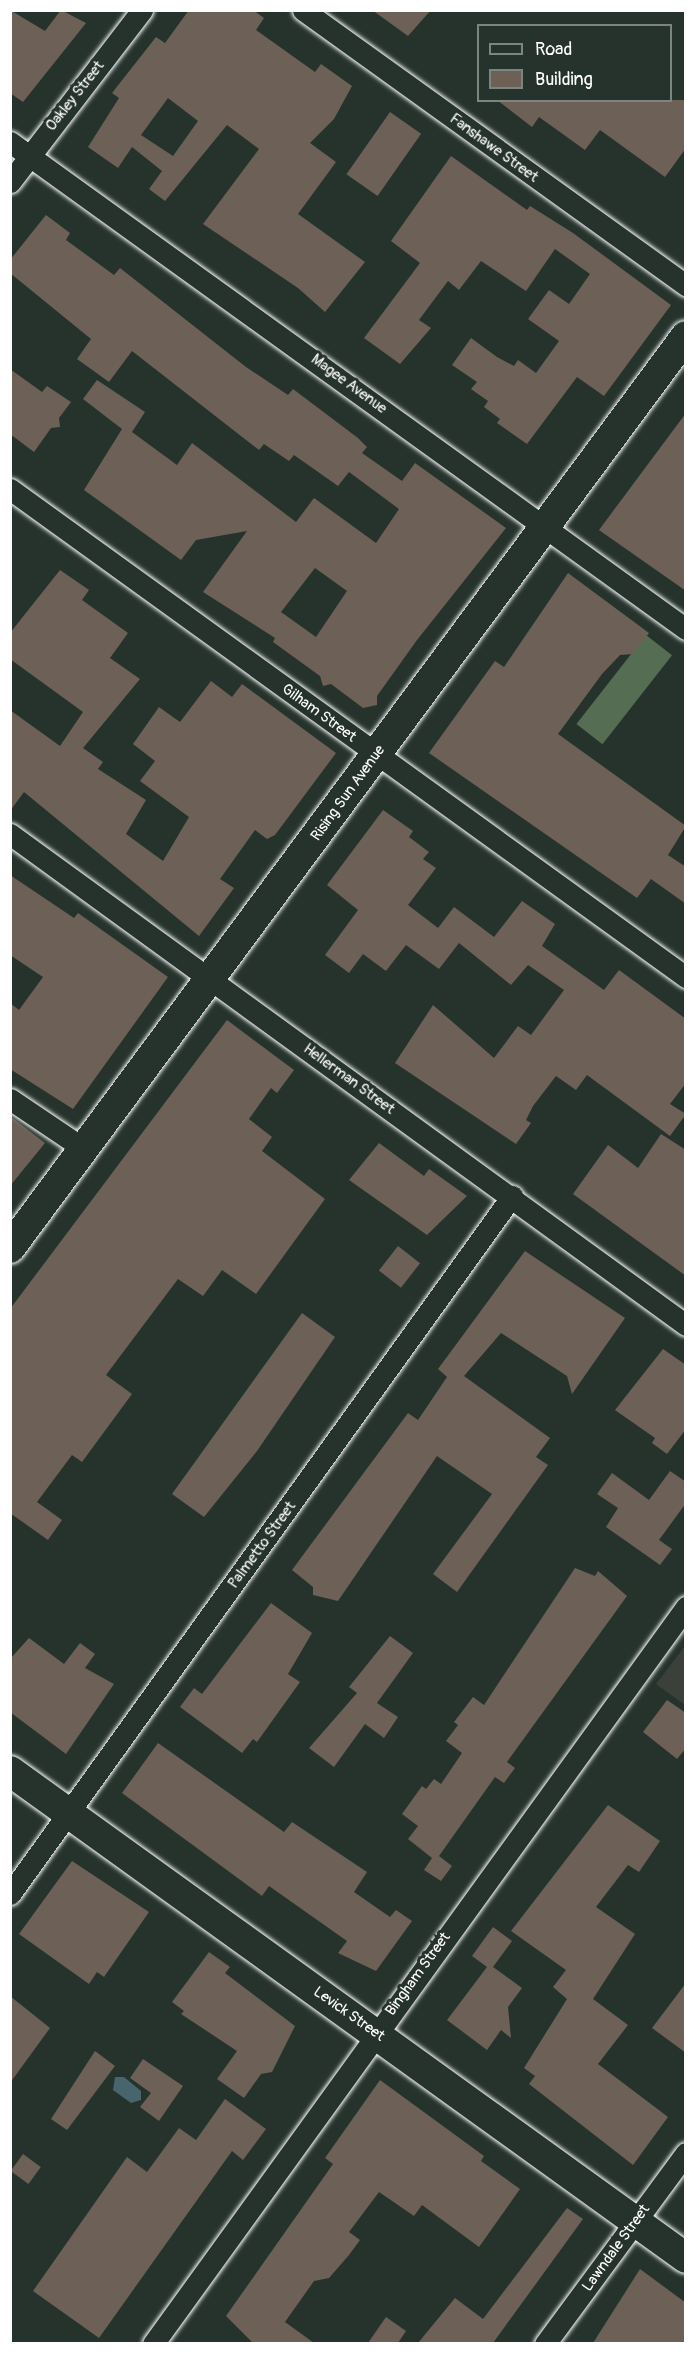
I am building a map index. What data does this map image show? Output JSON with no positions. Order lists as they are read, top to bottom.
{
  "streets": {
    "main road": ["Rising Sun Avenue", "Levick Street"],
    "street": [
      "Oakley Street",
      "Fanshawe Street",
      "Magee Avenue",
      "Gilham Street",
      "Hellerman Street",
      "Palmetto Street",
      "Bingham Street",
      "Lawndale Street"
    ]
  },
  "crossings": [
    ["Oakley Street", "Magee Avenue"],
    ["Magee Avenue", "Rising Sun Avenue"],
    ["Gilham Street", "Rising Sun Avenue"],
    ["Rising Sun Avenue", "Hellerman Street"],
    ["Hellerman Street", "Palmetto Street"],
    ["Palmetto Street", "Levick Street"],
    ["Bingham Street", "Levick Street"],
    ["Levick Street", "Lawndale Street"]
  ],
  "legend": ["Road", "Building"]
}
